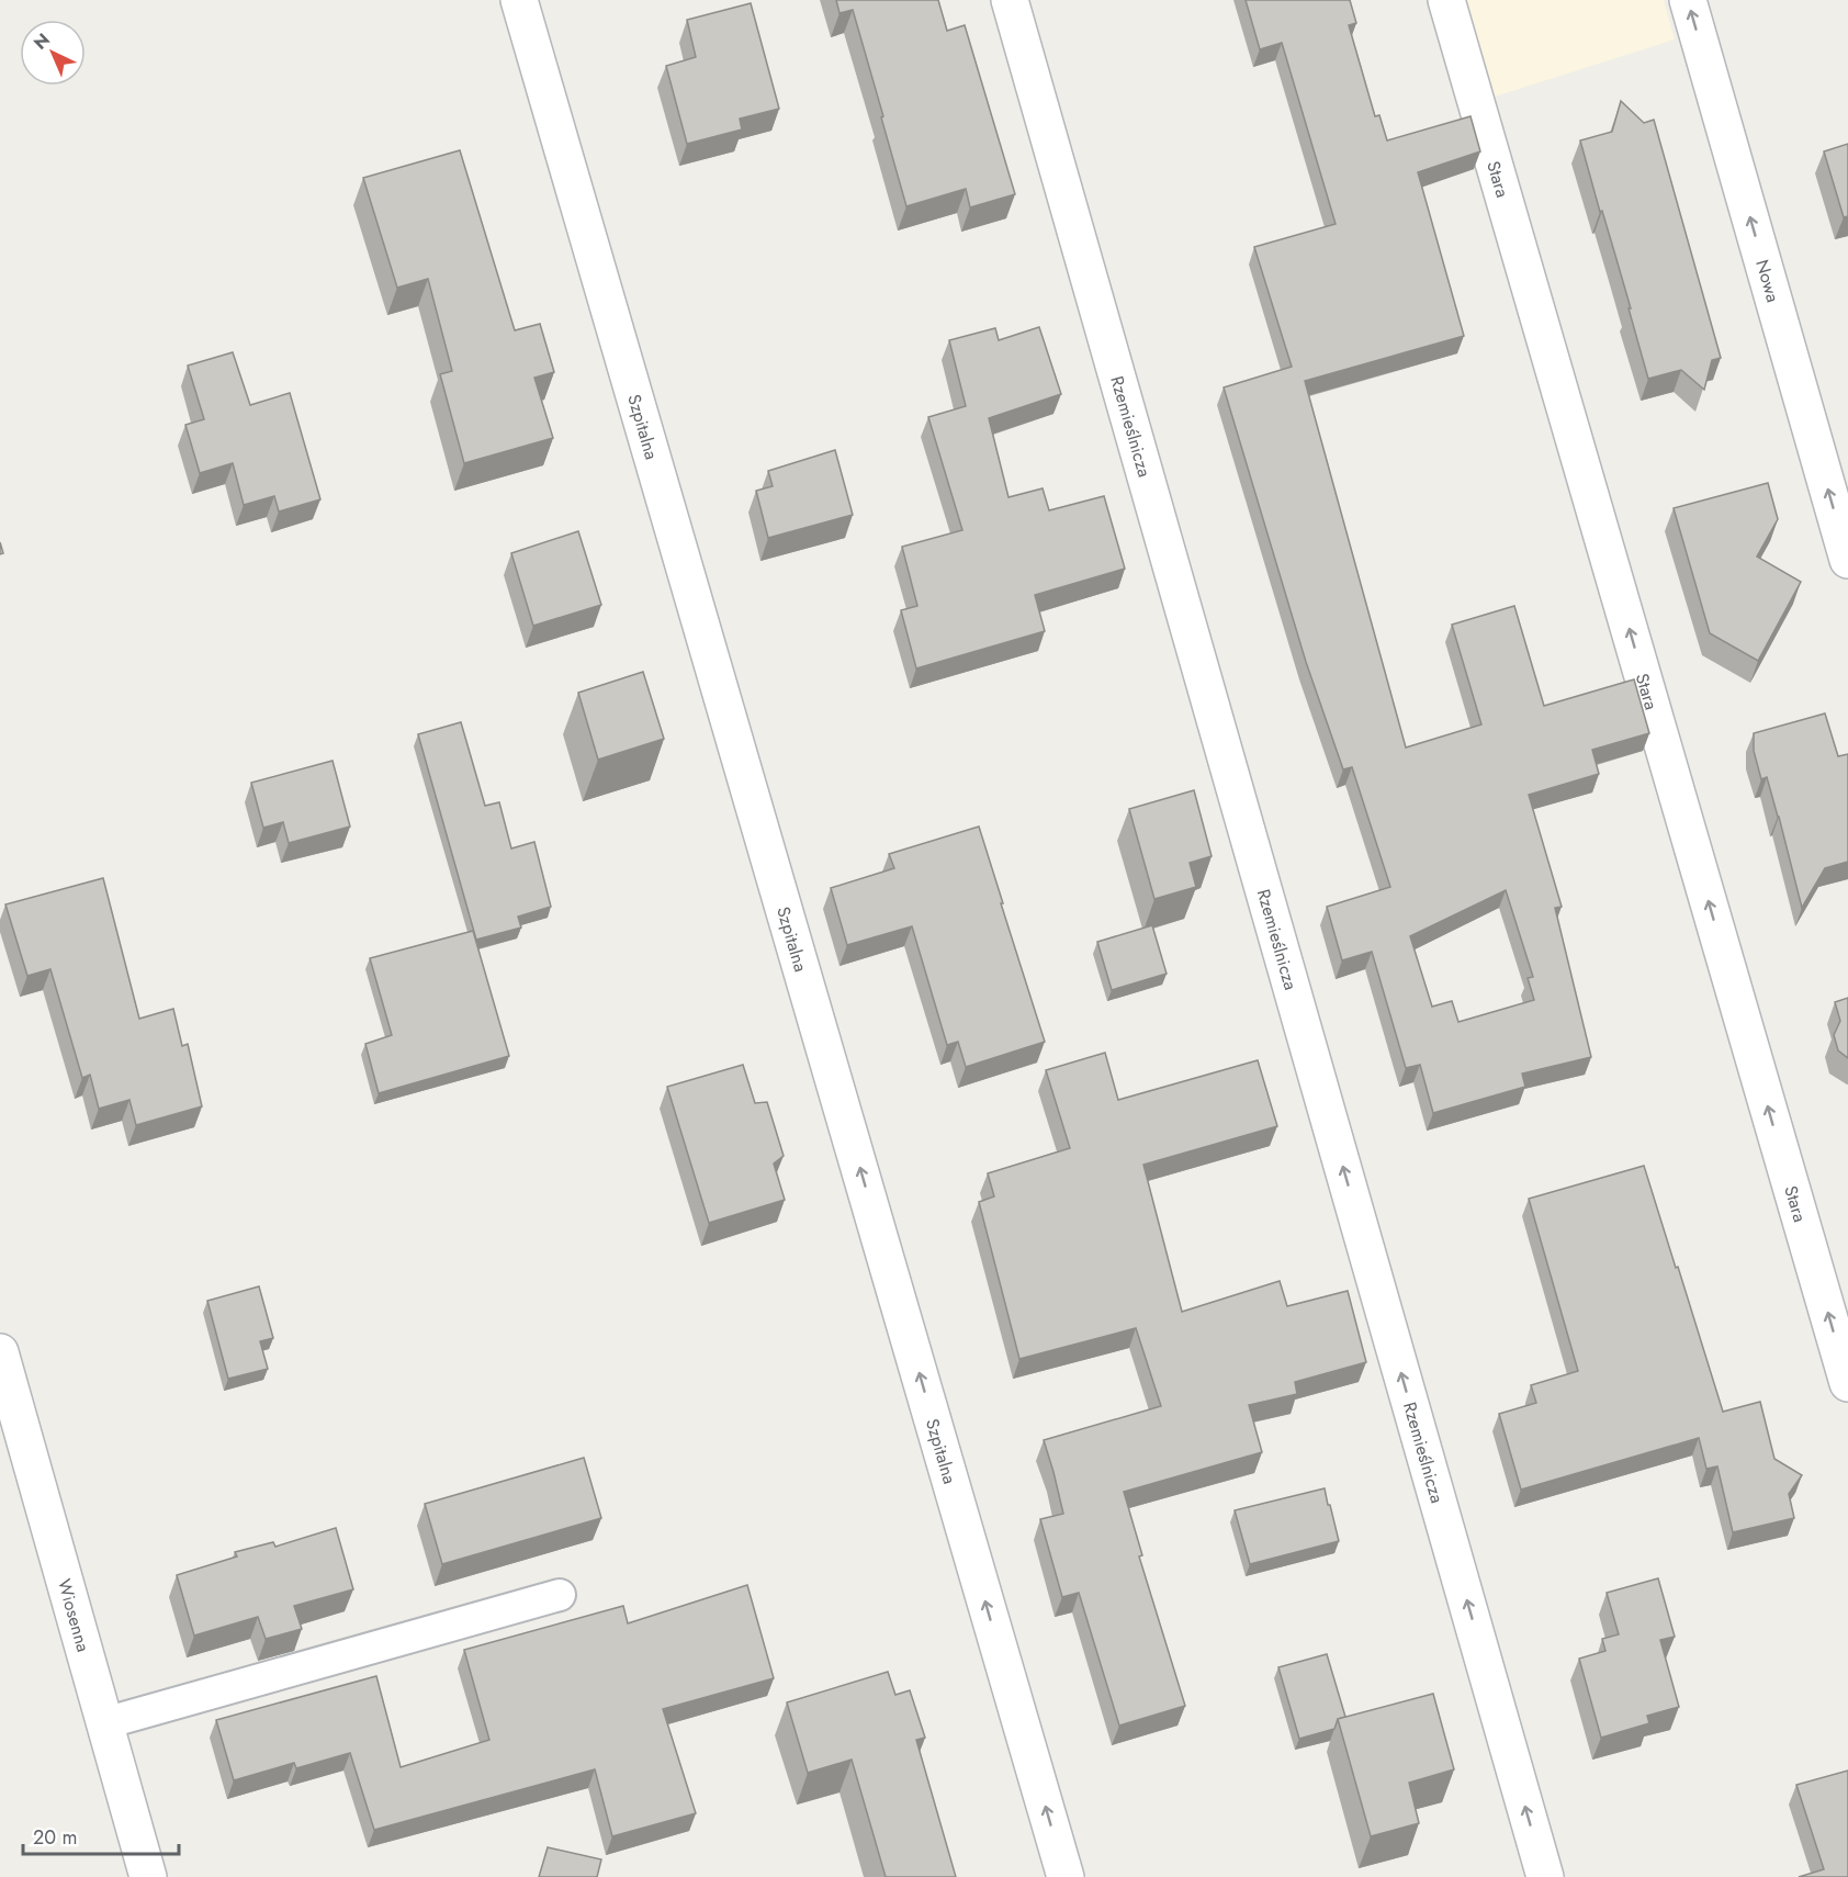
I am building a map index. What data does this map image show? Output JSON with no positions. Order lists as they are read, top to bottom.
{
  "streets": {
    "street": [
      "Stara",
      "Nowa",
      "Szpitalna",
      "Rzemieślnicza",
      "Wiosenna"
    ]
  },
  "one_way": [
    "Stara",
    "Nowa",
    "Szpitalna",
    "Rzemieślnicza"
  ],
  "scale_bar": "20 m",
  "north": "top left"
}
